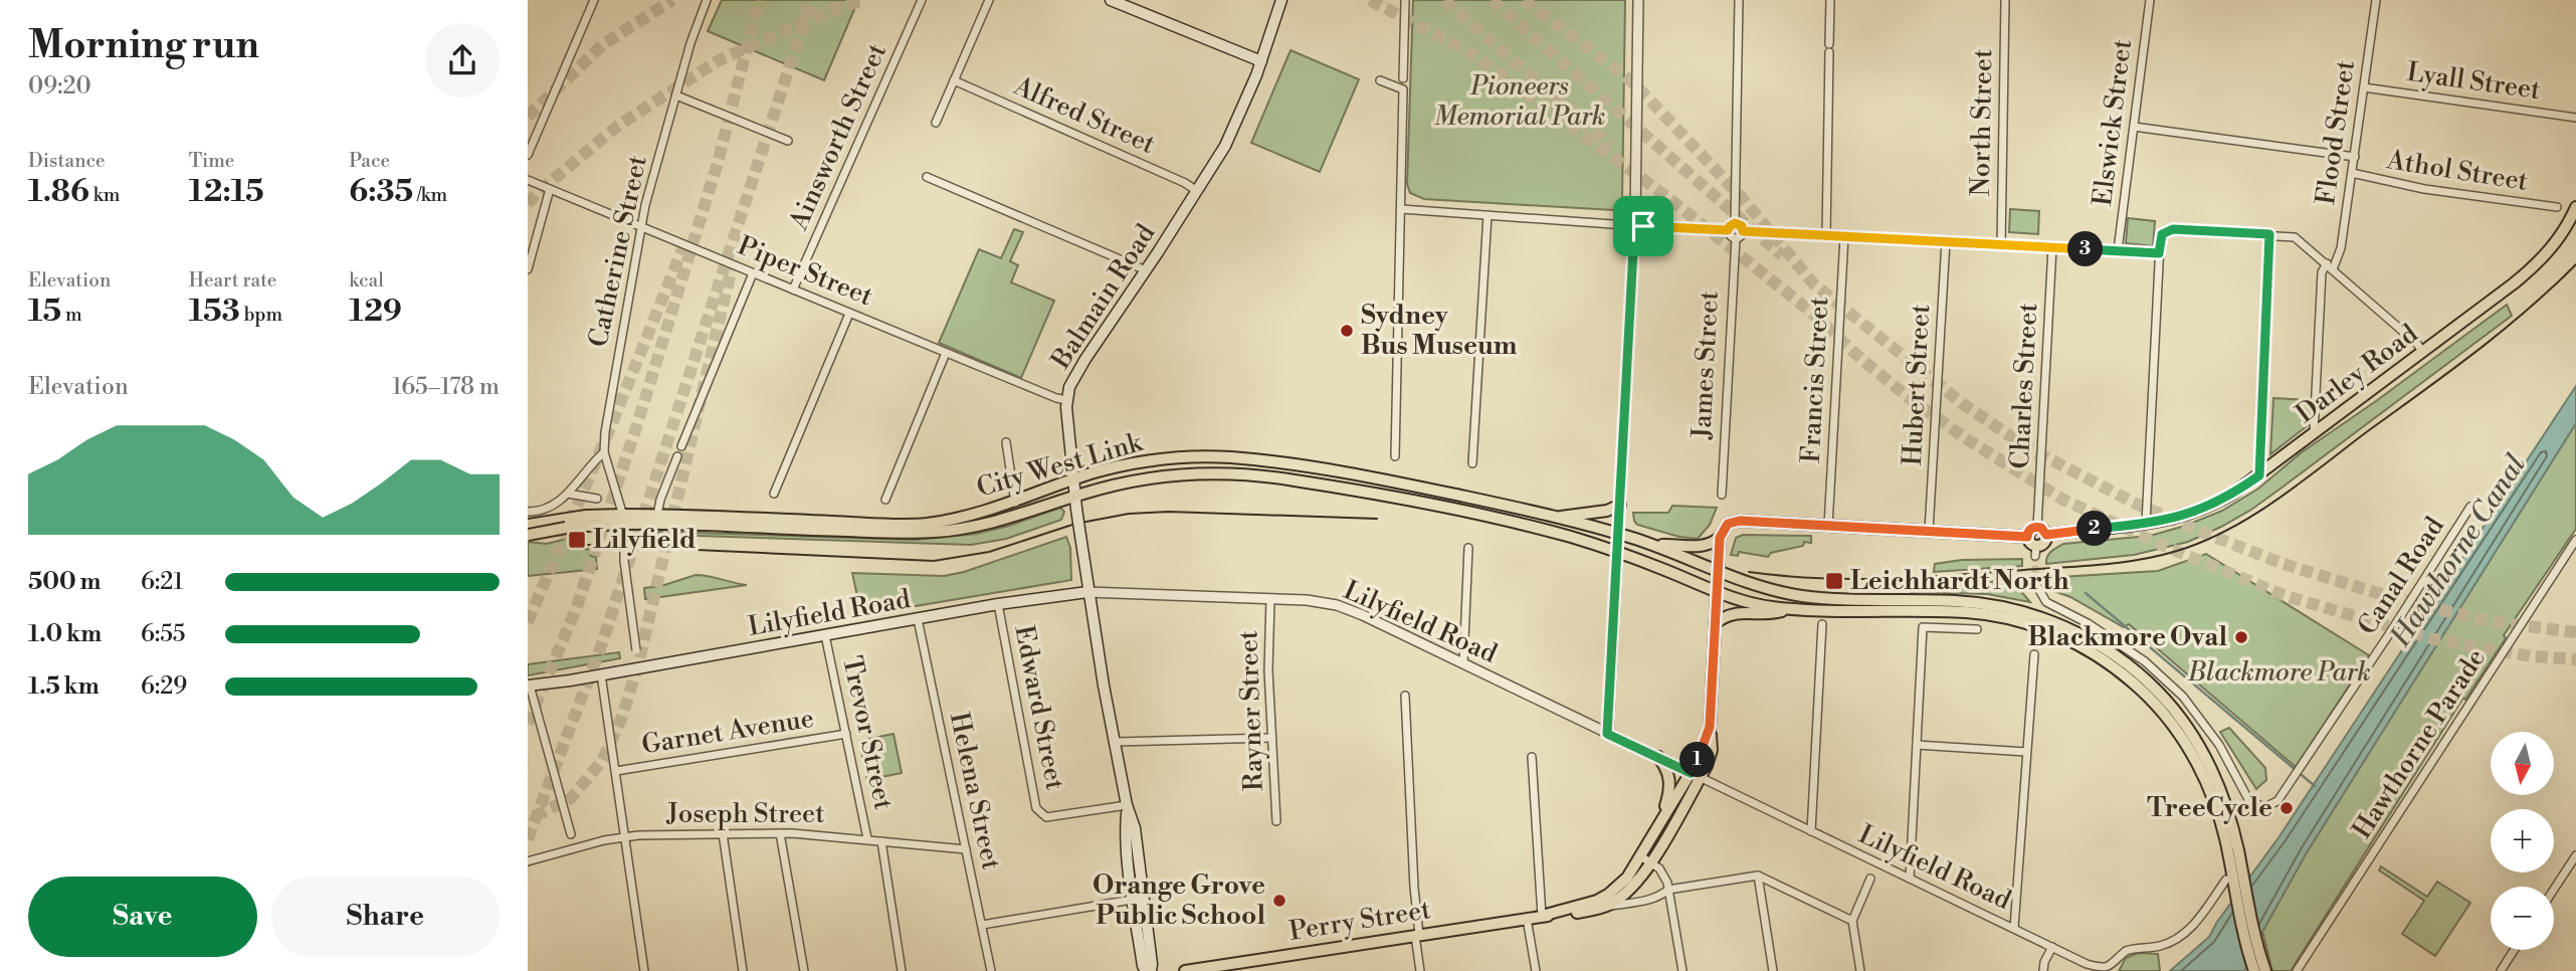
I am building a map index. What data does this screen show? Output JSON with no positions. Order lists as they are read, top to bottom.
{
  "streets": {
    "main road": [
      "Balmain Road",
      "Darley Road",
      "City West Link",
      "Lilyfield Road",
      "Perry Street"
    ],
    "street": [
      "Lyall Street",
      "Alfred Street",
      "North Street",
      "Elswick Street",
      "Flood Street",
      "Ainsworth Street",
      "Athol Street",
      "Catherine Street",
      "Piper Street",
      "James Street",
      "Francis Street",
      "Hubert Street",
      "Charles Street",
      "Canal Road",
      "Edward Street",
      "Rayner Street",
      "Garnet Avenue",
      "Trevor Street",
      "Hawthorne Parade",
      "Helena Street",
      "Joseph Street"
    ]
  },
  "crossings": [
    ["Lyall Street", "Flood Street"],
    ["Alfred Street", "Balmain Road"],
    ["Flood Street", "Athol Street"],
    ["Flood Street", "Darley Road"],
    ["Ainsworth Street", "Piper Street"],
    ["Catherine Street", "Piper Street"],
    ["Catherine Street", "City West Link"],
    ["Catherine Street", "Lilyfield Road"],
    ["Piper Street", "Balmain Road"],
    ["Balmain Road", "City West Link"],
    ["Balmain Road", "Lilyfield Road"],
    ["Balmain Road", "Edward Street"],
    ["Darley Road", "Charles Street"],
    ["Lilyfield Road", "Edward Street"],
    ["Lilyfield Road", "Rayner Street"],
    ["Lilyfield Road", "Trevor Street"],
    ["Lilyfield Road", "Helena Street"],
    ["Lilyfield Road", "Perry Street"],
    ["Garnet Avenue", "Trevor Street"],
    ["Trevor Street", "Joseph Street"],
    ["Helena Street", "Joseph Street"]
  ],
  "water": ["Hawthorne Canal"],
  "parks": ["Pioneers Memorial Park", "Blackmore Park"],
  "places": {
    "other": [
      "Sydney Bus Museum",
      "Blackmore Oval",
      "TreeCycle",
      "Orange Grove Public School"
    ],
    "transit": ["Lilyfield", "Leichhardt North"]
  },
  "north": "bottom",
  "page": {
    "heading": ["Morning run", "09:20"],
    "stats": [
      ["Distance", "1.86 km"],
      ["Time", "12:15"],
      ["Pace", "6:35 /km"],
      ["Elevation", "15 m"],
      ["Heart rate", "153 bpm"],
      ["kcal", "129"]
    ],
    "pins": ["3", "2", "1"],
    "chart": ["Elevation", "165–178 m"],
    "list": [
      {
        "name": "500 m",
        "note": "6:21"
      },
      {
        "name": "1.0 km",
        "note": "6:55"
      },
      {
        "name": "1.5 km",
        "note": "6:29"
      }
    ],
    "map_buttons": ["+", "−"],
    "buttons": ["Save", "Share"]
  }
}
